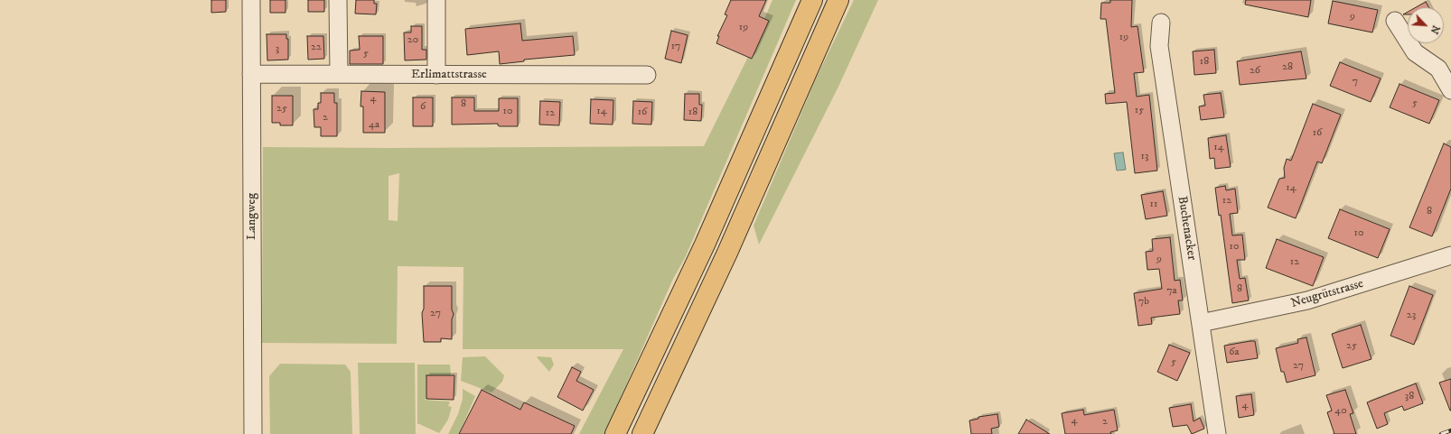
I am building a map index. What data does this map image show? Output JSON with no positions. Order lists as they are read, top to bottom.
{
  "streets": {
    "street": [
      "Erlimattstrasse",
      "Langweg",
      "Buchenacker",
      "Neugrütstrasse"
    ]
  },
  "crossings": [
    ["Erlimattstrasse", "Langweg"],
    ["Buchenacker", "Neugrütstrasse"]
  ],
  "house_numbers": [
    "9",
    "19",
    "19",
    "20",
    "17",
    "22",
    "3",
    "5",
    "18",
    "28",
    "26",
    "7",
    "4",
    "5",
    "8",
    "6",
    "25",
    "15",
    "10",
    "14",
    "16",
    "18",
    "12",
    "2",
    "4a",
    "16",
    "14",
    "13",
    "14",
    "12",
    "11",
    "8",
    "10",
    "10",
    "9",
    "12",
    "8",
    "7a",
    "7b",
    "27",
    "23",
    "25",
    "6a",
    "5",
    "27",
    "38",
    "4",
    "40",
    "4",
    "2"
  ],
  "north": "bottom right"
}
